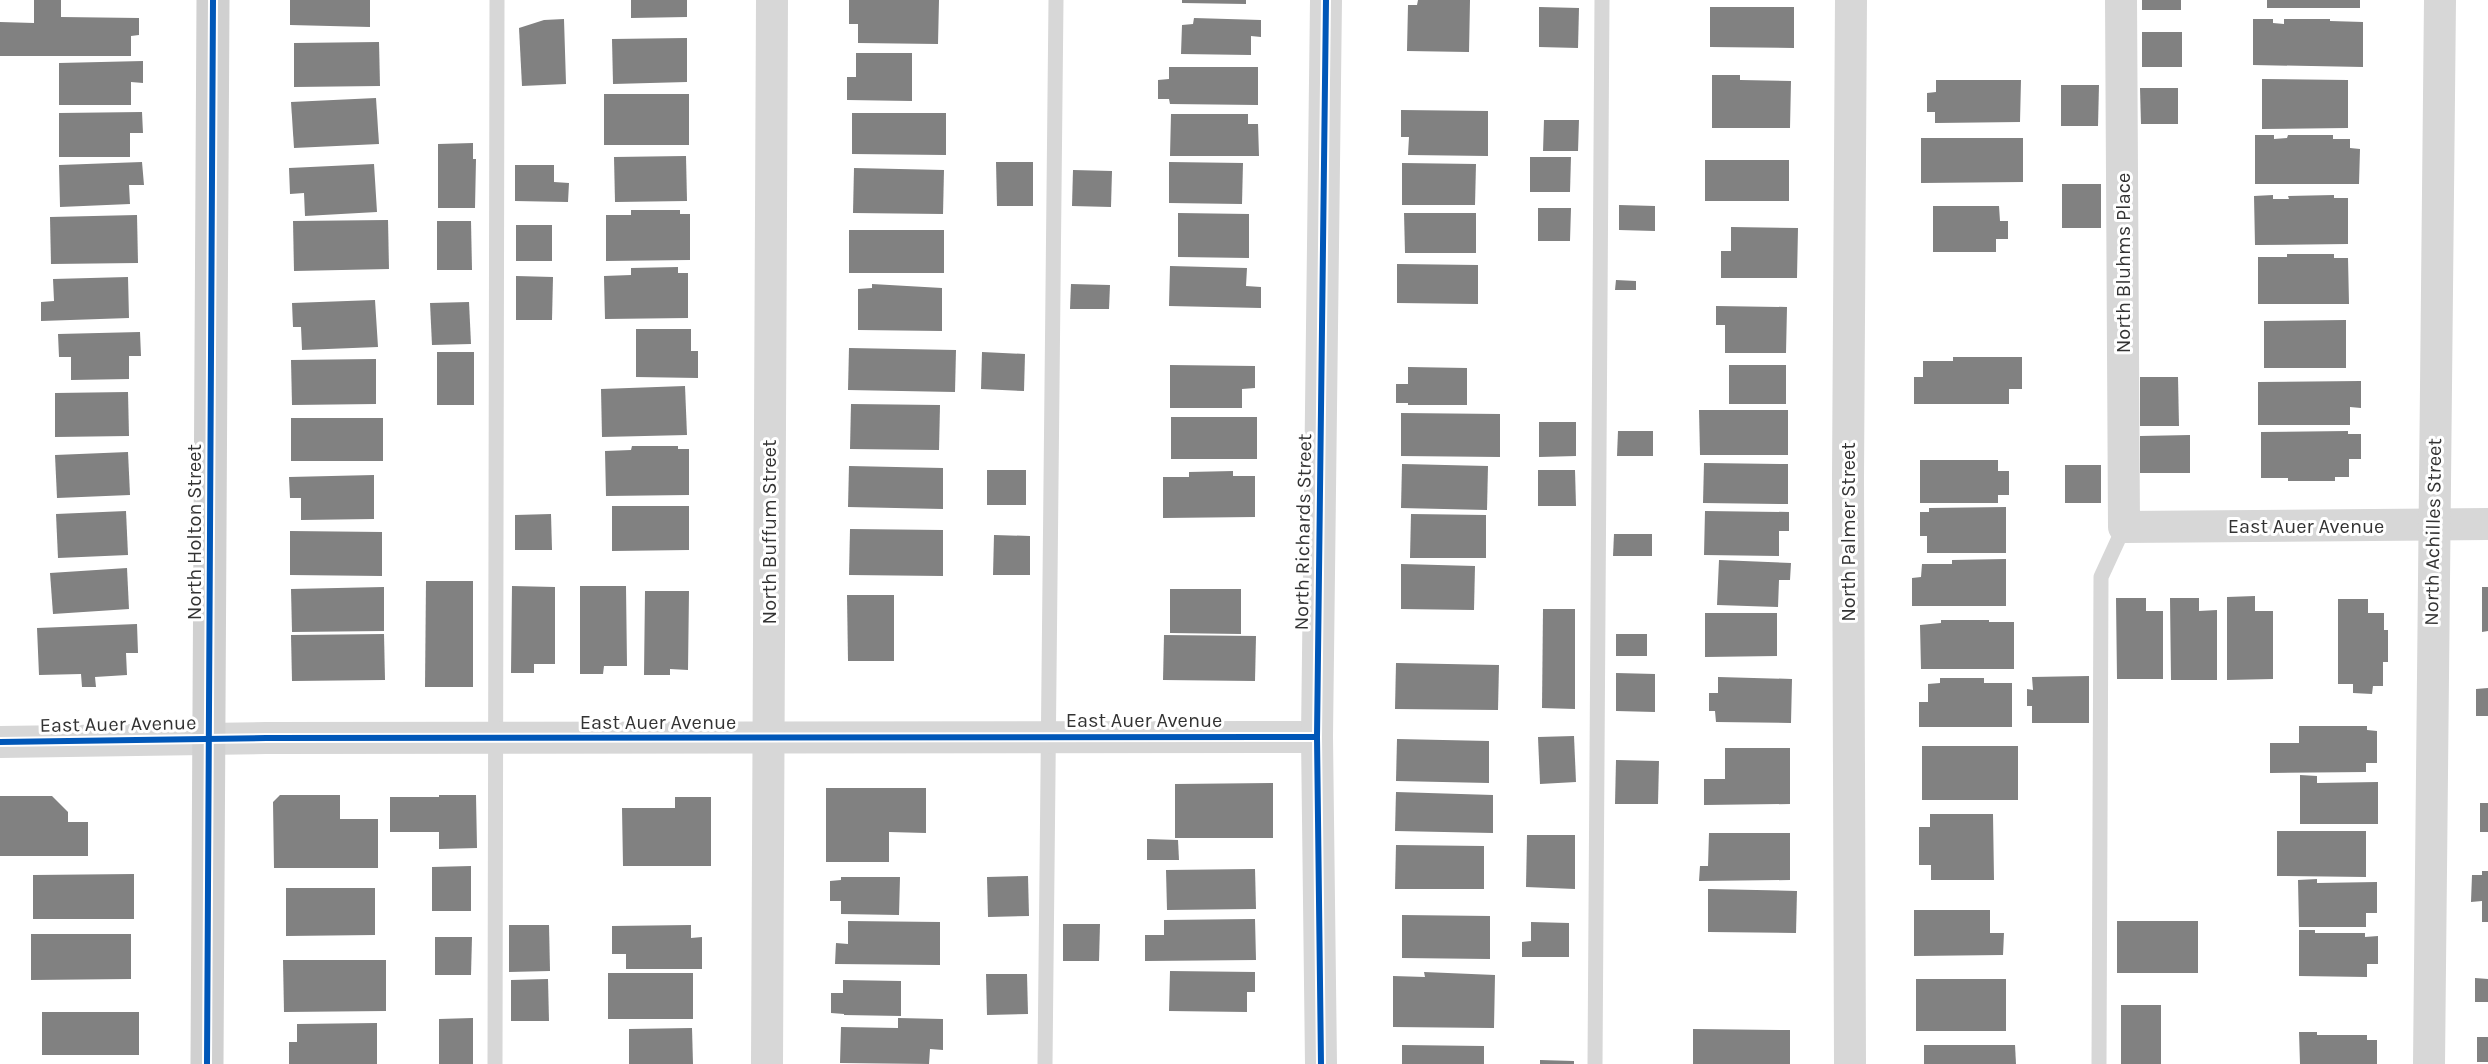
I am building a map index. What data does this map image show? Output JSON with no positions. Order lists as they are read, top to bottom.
{
  "streets": {
    "main road": ["North Holton Street"],
    "street": [
      "North Bluhms Place",
      "East Auer Avenue",
      "North Buffum Street",
      "North Richards Street",
      "North Palmer Street",
      "North Achilles Street"
    ]
  },
  "crossings": [
    ["North Bluhms Place", "East Auer Avenue"],
    ["East Auer Avenue", "North Holton Street"],
    ["East Auer Avenue", "North Buffum Street"],
    ["East Auer Avenue", "North Richards Street"],
    ["East Auer Avenue", "North Achilles Street"]
  ]
}
